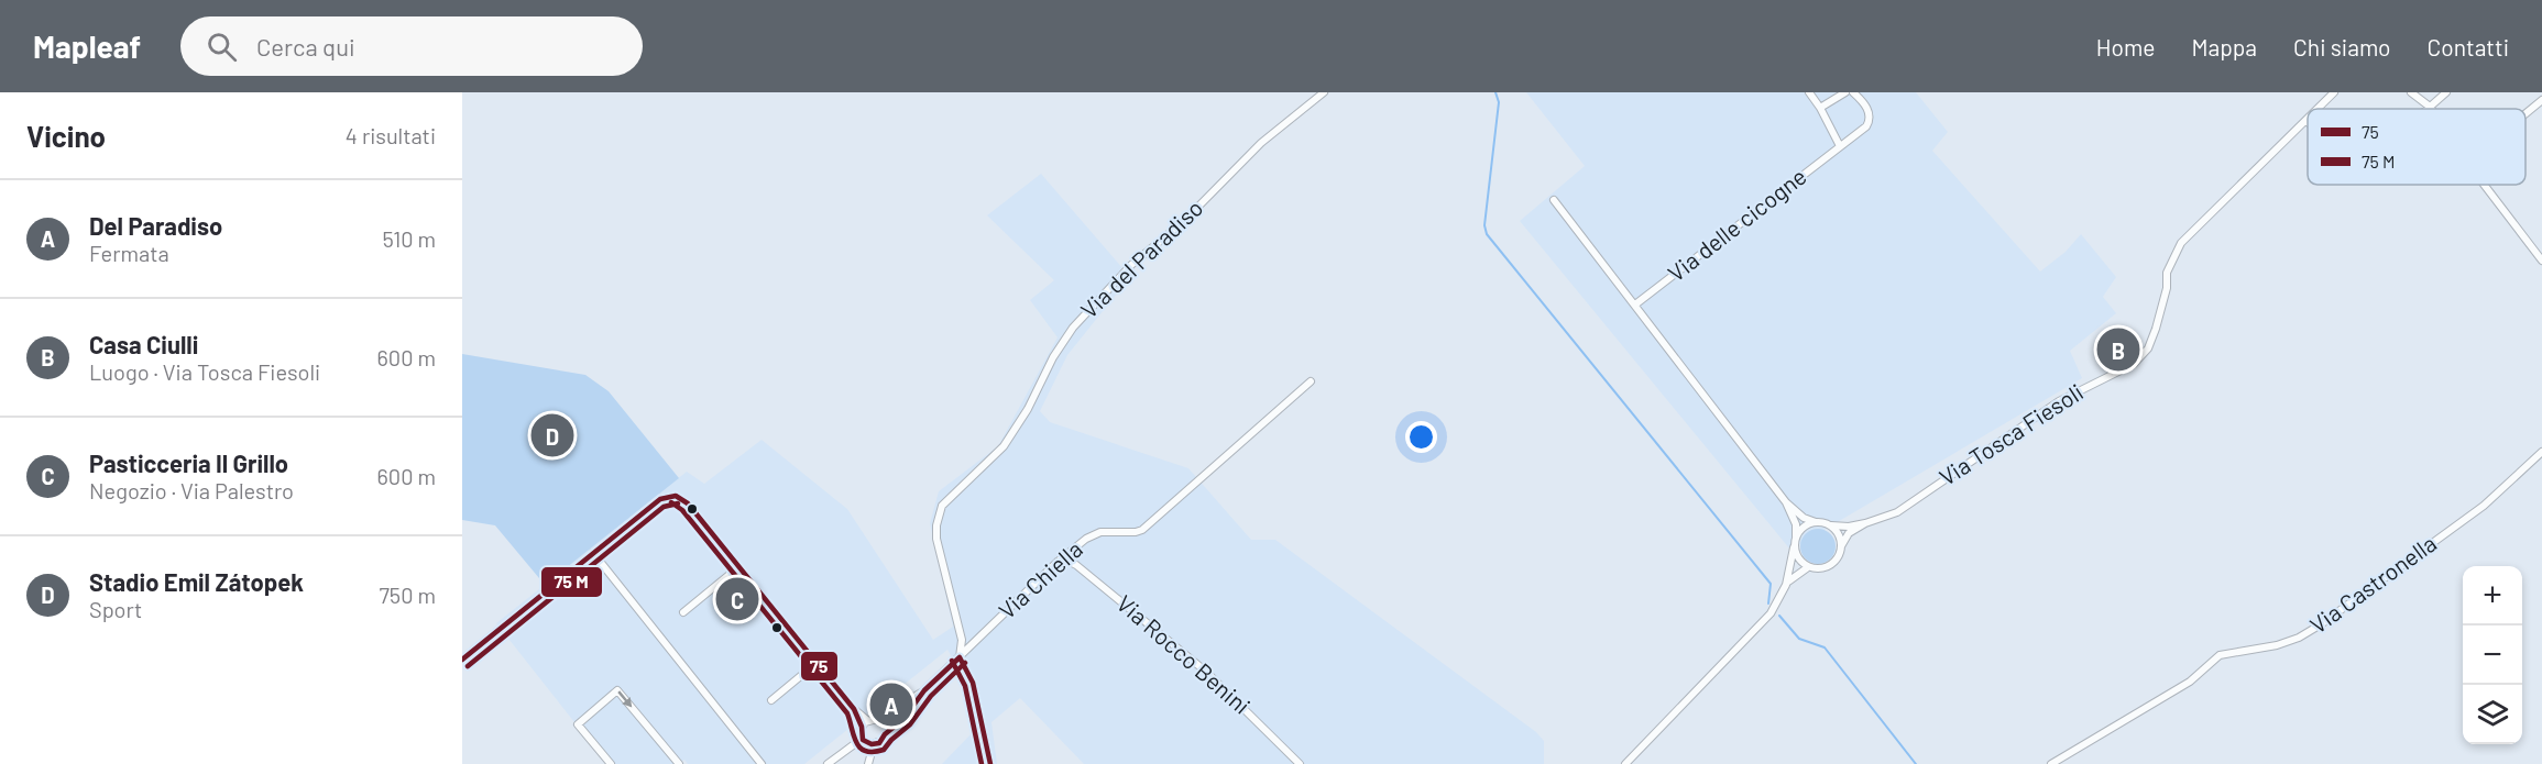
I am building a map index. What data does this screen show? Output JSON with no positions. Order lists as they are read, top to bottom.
{
  "streets": {
    "street": [
      "Via delle cicogne",
      "Via del Paradiso",
      "Via Tosca Fiesoli",
      "Via Chiella",
      "Via Castronella",
      "Via Rocco Benini"
    ]
  },
  "crossings": [
    ["Via del Paradiso", "Via Chiella"],
    ["Via Chiella", "Via Rocco Benini"]
  ],
  "lines": ["transit line 75"],
  "legend": ["75", "75 M"],
  "page": {
    "header": "Mapleaf",
    "search": "Cerca qui",
    "nav": [
      "Home",
      "Mappa",
      "Chi siamo",
      "Contatti"
    ],
    "heading": ["Vicino", "4 risultati"],
    "list": [
      {
        "mark": "A",
        "name": "Del Paradiso",
        "note": "Fermata",
        "value": "510 m"
      },
      {
        "mark": "B",
        "name": "Casa Ciulli",
        "note": "Luogo · Via Tosca Fiesoli",
        "value": "600 m"
      },
      {
        "mark": "C",
        "name": "Pasticceria Il Grillo",
        "note": "Negozio · Via Palestro",
        "value": "600 m"
      },
      {
        "mark": "D",
        "name": "Stadio Emil Zátopek",
        "note": "Sport",
        "value": "750 m"
      }
    ],
    "pins": [
      "B",
      "D",
      "C",
      "A"
    ],
    "map_buttons": ["+", "−"]
  }
}
